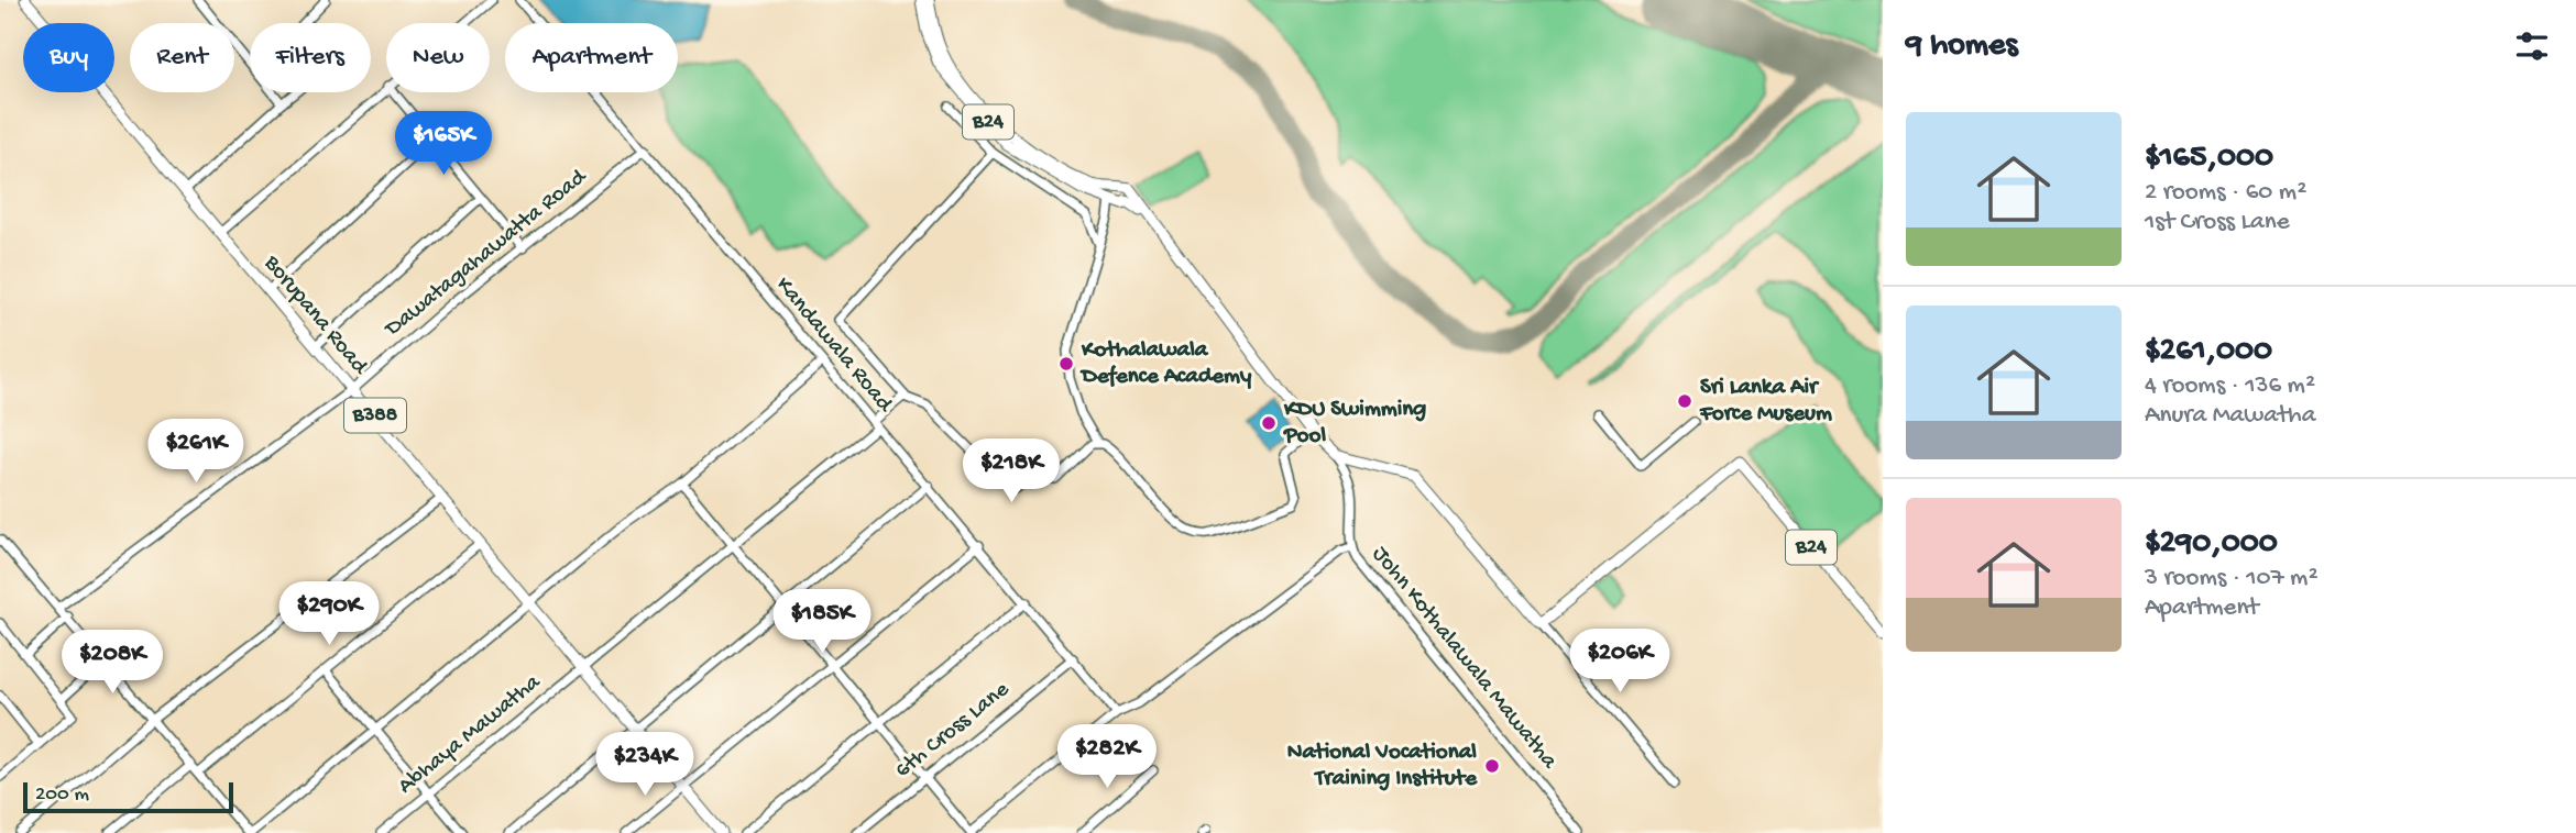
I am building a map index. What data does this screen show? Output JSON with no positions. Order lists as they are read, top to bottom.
{
  "streets": {
    "main road": ["B24", "Borupana Road", "B388"],
    "street": [
      "Dawatagahawatta Road",
      "Kandawala Road",
      "John Kothalawala Mawatha",
      "6th Cross Lane",
      "Abhaya Mawatha"
    ]
  },
  "crossings": [
    ["Dawatagahawatta Road", "Borupana Road"],
    ["Dawatagahawatta Road", "Kandawala Road"],
    ["Borupana Road", "Abhaya Mawatha"],
    ["Kandawala Road", "6th Cross Lane"],
    ["Kandawala Road", "Abhaya Mawatha"]
  ],
  "places": [
    "Kothalawala Defence Academy",
    "Sri Lanka Air Force Museum",
    "KDU Swimming Pool",
    "National Vocational Training Institute"
  ],
  "scale_bar": "200 m",
  "page": {
    "heading": "9 homes",
    "chip": [
      "Buy",
      "Rent",
      "Filters",
      "New",
      "Apartment"
    ],
    "list": [
      {
        "name": "$165,000",
        "note": "2 rooms · 60 m² · 1st Cross Lane"
      },
      {
        "name": "$261,000",
        "note": "4 rooms · 136 m² · Anura Mawatha"
      },
      {
        "name": "$290,000",
        "note": "3 rooms · 107 m² · Apartment"
      }
    ],
    "price": [
      "$165K",
      "$261K",
      "$218K",
      "$290K",
      "$185K",
      "$206K",
      "$208K",
      "$282K",
      "$234K"
    ],
    "scale": "200 m"
  }
}
